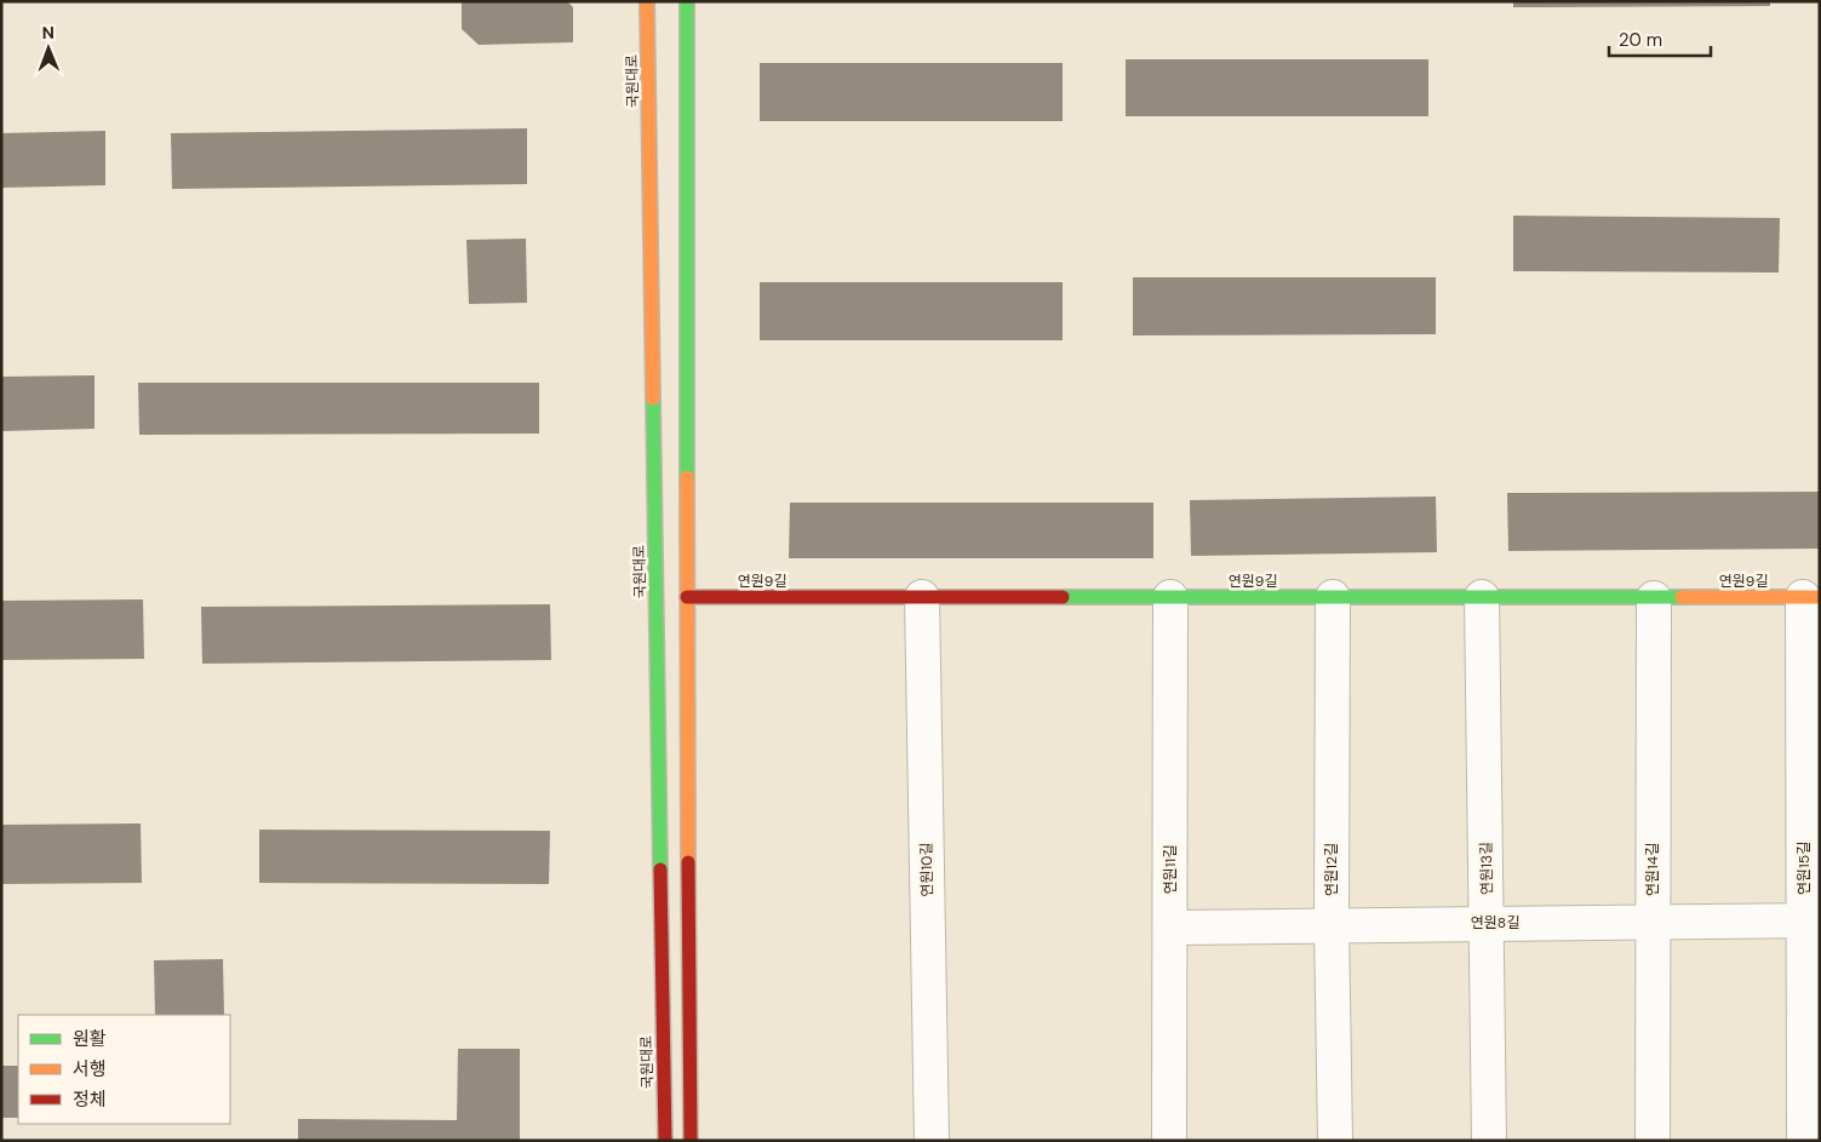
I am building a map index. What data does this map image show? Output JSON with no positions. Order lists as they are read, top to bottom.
{
  "streets": {
    "street": [
      "국원대로",
      "연원9길",
      "연원13길",
      "연원15길",
      "연원10길",
      "연원11길",
      "연원12길",
      "연원14길",
      "연원8길"
    ]
  },
  "crossings": [
    ["연원9길", "연원13길"],
    ["연원9길", "연원15길"],
    ["연원9길", "연원10길"],
    ["연원9길", "연원11길"],
    ["연원9길", "연원12길"],
    ["연원9길", "연원14길"],
    ["연원13길", "연원8길"],
    ["연원15길", "연원8길"],
    ["연원11길", "연원8길"],
    ["연원12길", "연원8길"],
    ["연원14길", "연원8길"]
  ],
  "legend": ["원활", "서행", "정체"],
  "scale_bar": "20 m",
  "north": "top"
}
